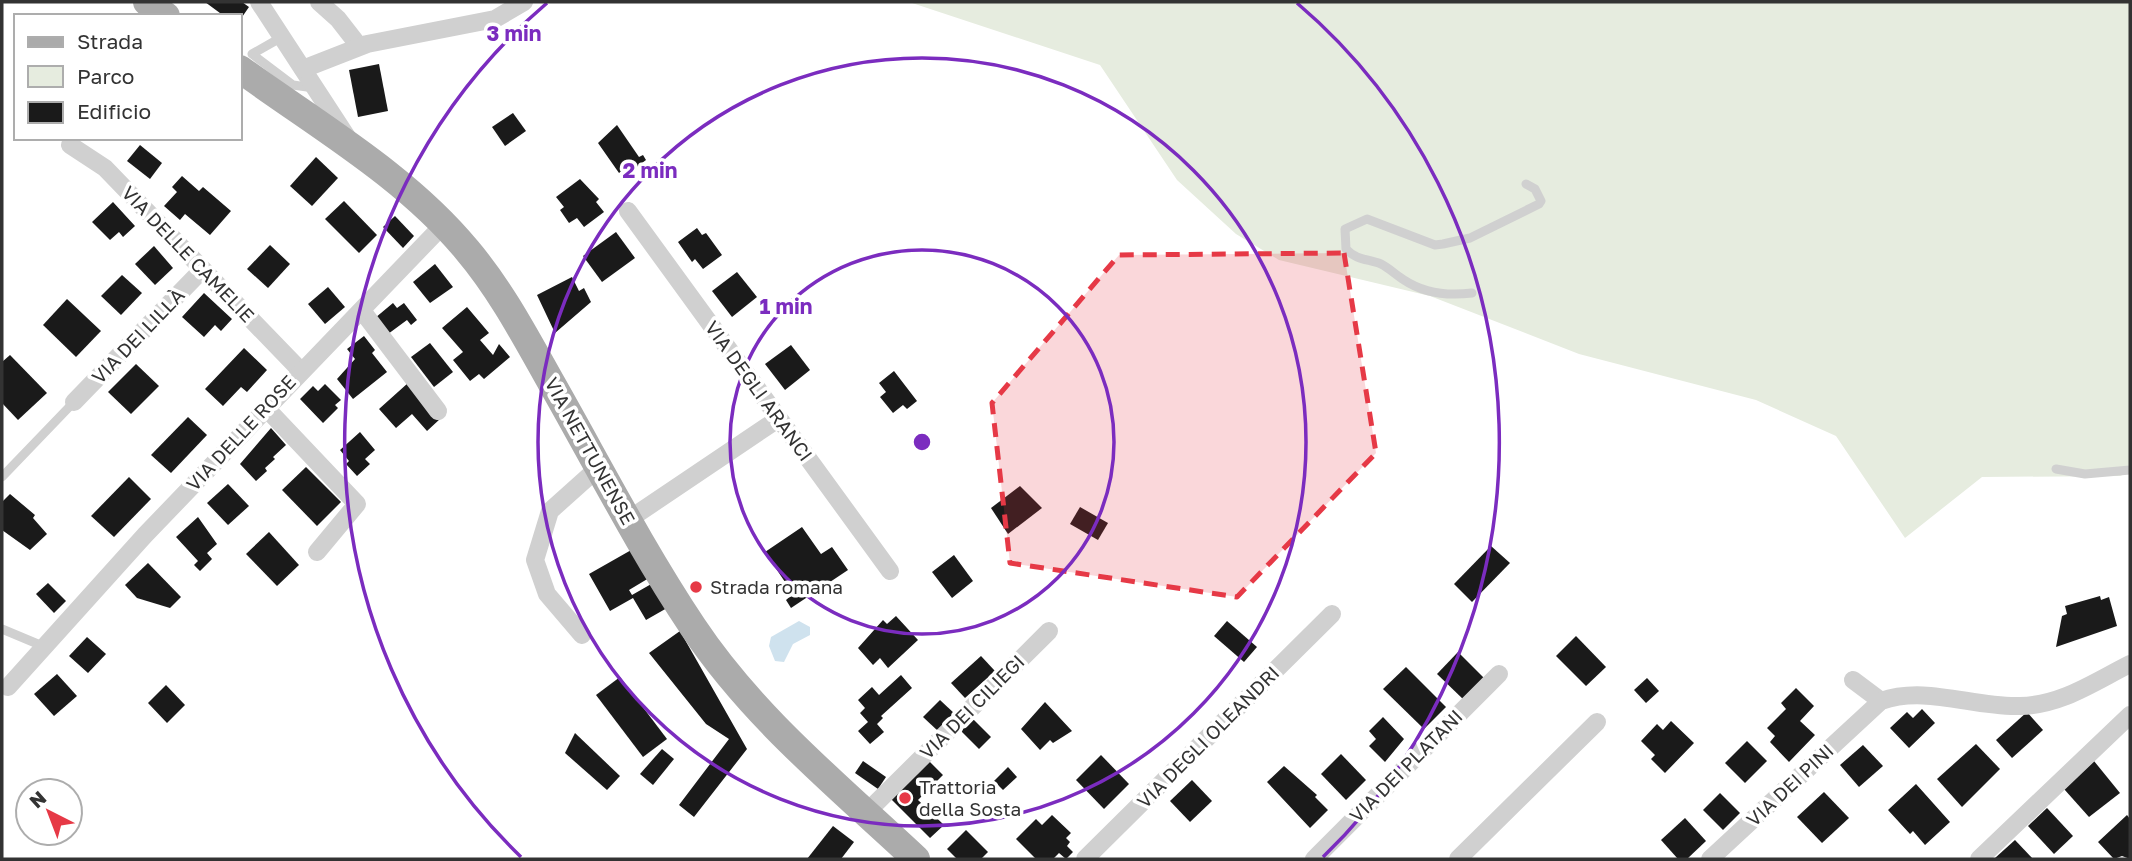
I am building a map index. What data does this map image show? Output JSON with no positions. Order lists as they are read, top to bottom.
{
  "streets": {
    "main road": ["VIA NETTUNENSE"],
    "street": [
      "VIA DELLE CAMELIE",
      "VIA DEI LILLÀ",
      "VIA DEGLI ARANCI",
      "VIA DELLE ROSE",
      "VIA DEI CILIEGI",
      "VIA DEGLI OLEANDRI",
      "VIA DEI PLATANI",
      "VIA DEI PINI"
    ]
  },
  "crossings": [
    ["VIA DELLE CAMELIE", "VIA DEI LILLÀ"],
    ["VIA DELLE CAMELIE", "VIA DELLE ROSE"],
    ["VIA DELLE ROSE", "VIA NETTUNENSE"],
    ["VIA NETTUNENSE", "VIA DEI CILIEGI"]
  ],
  "places": ["Strada romana", "Trattoria della Sosta"],
  "legend": ["Strada", "Parco", "Edificio"],
  "north": "top left",
  "rings": ["3 min", "2 min", "1 min"]
}
